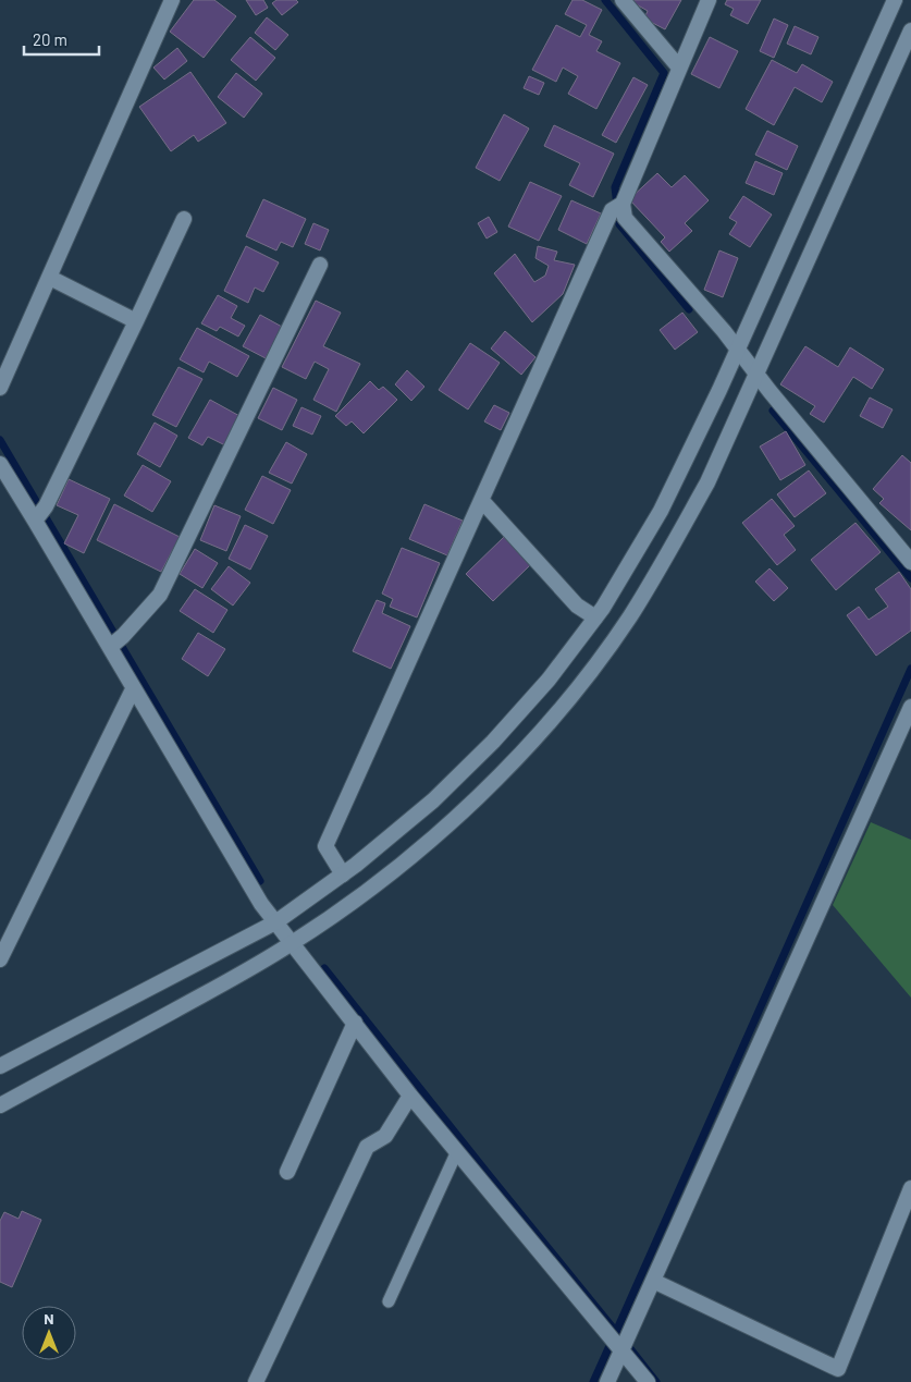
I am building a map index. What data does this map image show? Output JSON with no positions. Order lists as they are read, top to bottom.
{
  "scale_bar": "20 m",
  "north": "top"
}
